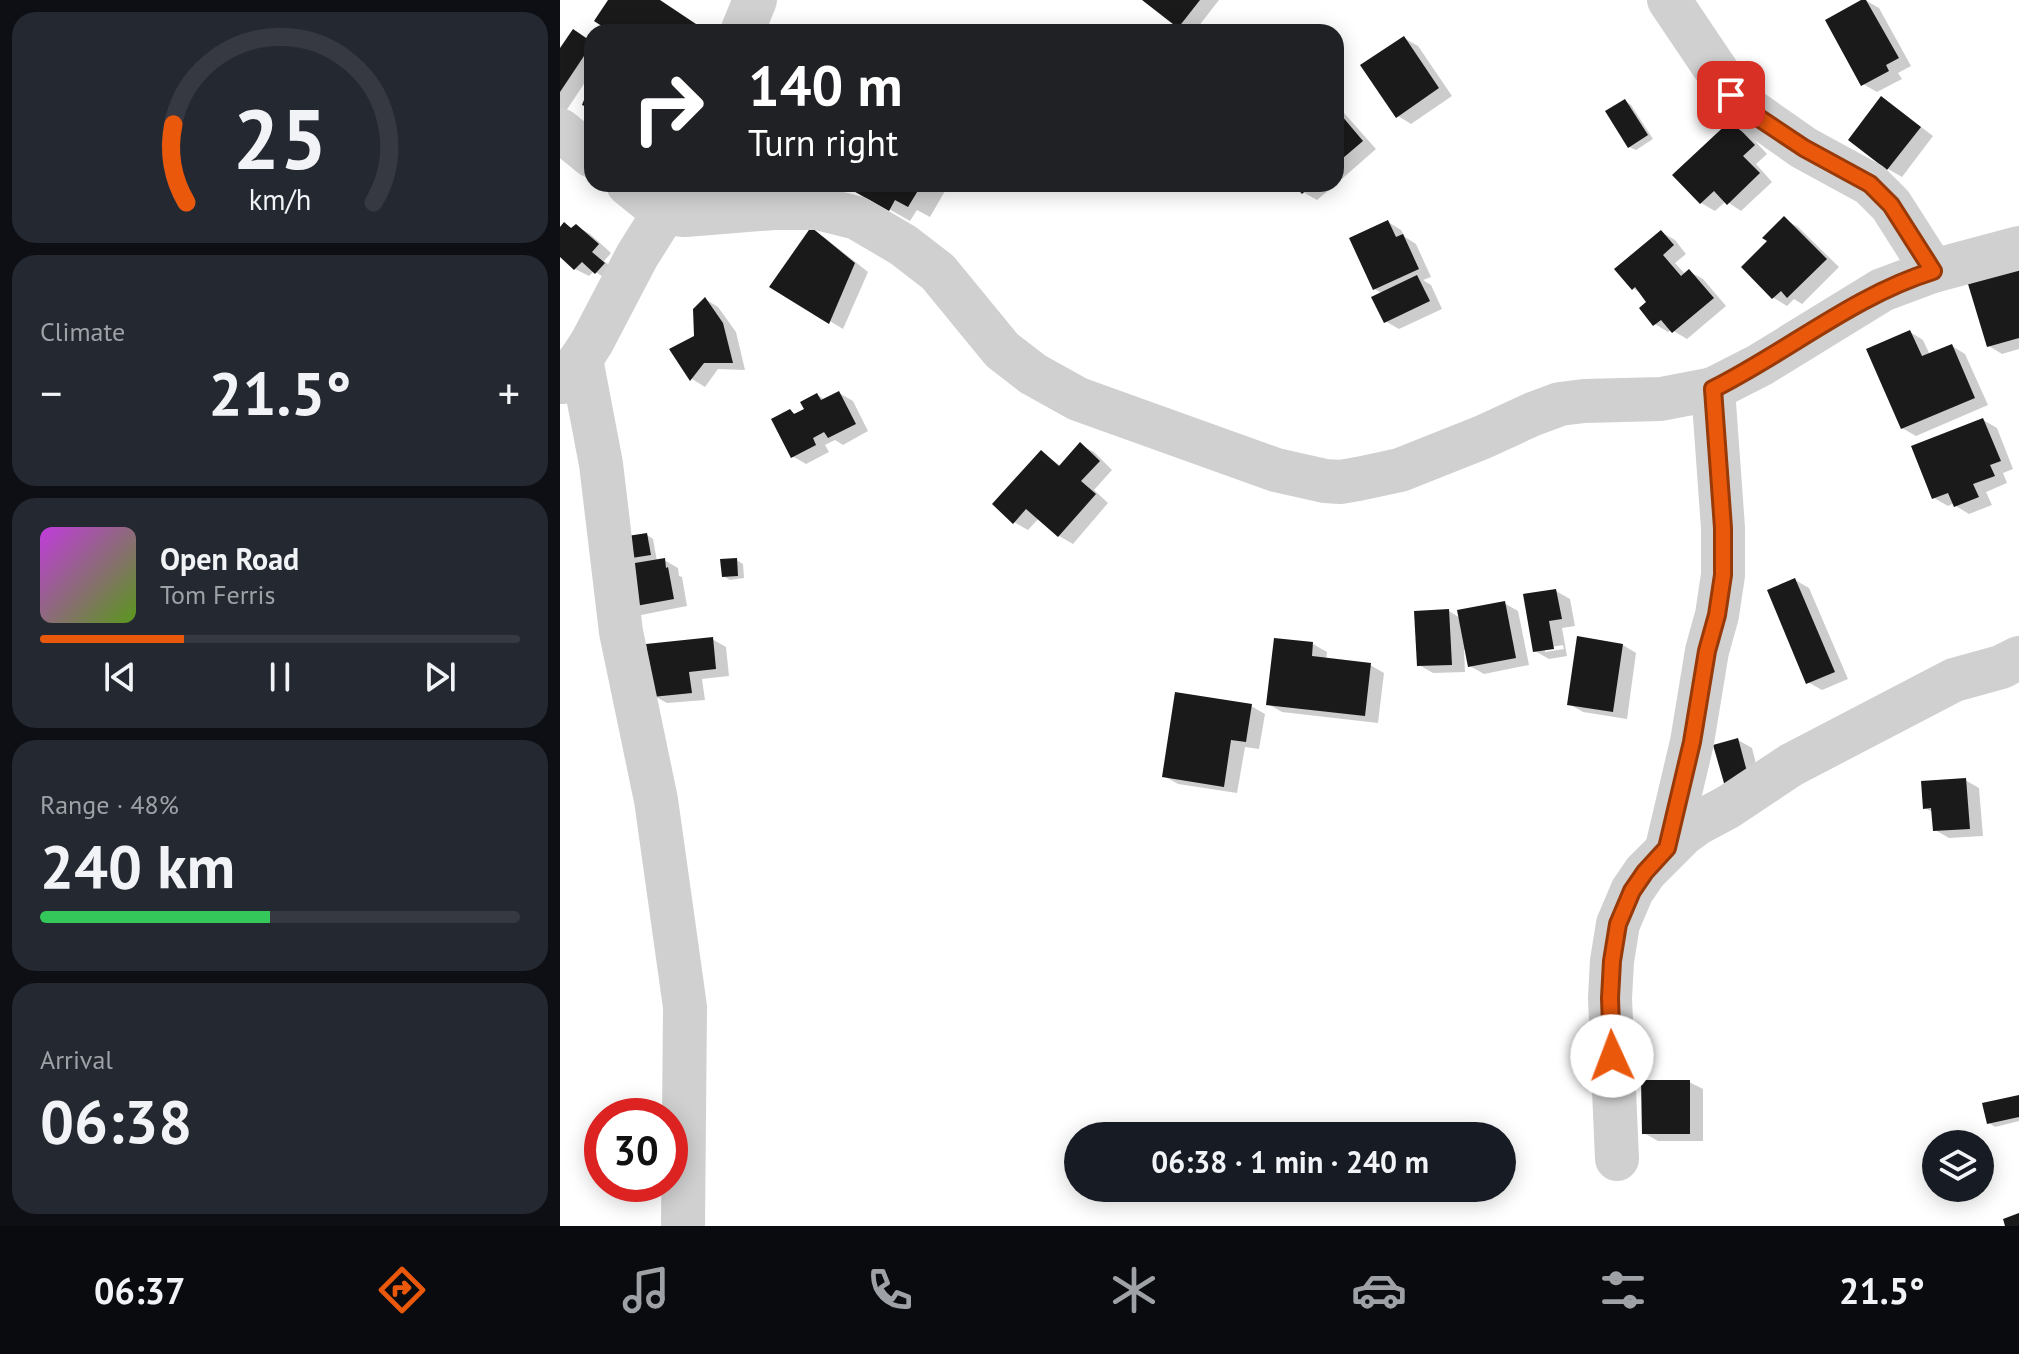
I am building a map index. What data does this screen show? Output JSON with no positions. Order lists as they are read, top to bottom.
{
  "page": {
    "turn": ["140 m", "Turn right"],
    "tile": [
      "Climate",
      ["Range · 48%", "240 km"],
      ["Arrival", "06:38"]
    ],
    "heat": ["−", "21.5°", "+"],
    "song": ["Open Road", "Tom Ferris"],
    "limit": "30",
    "trip": "06:38 · 1 min · 240 m",
    "tabs": ["06:37", "21.5°"],
    "gauge": ["25", "km/h"]
  }
}
